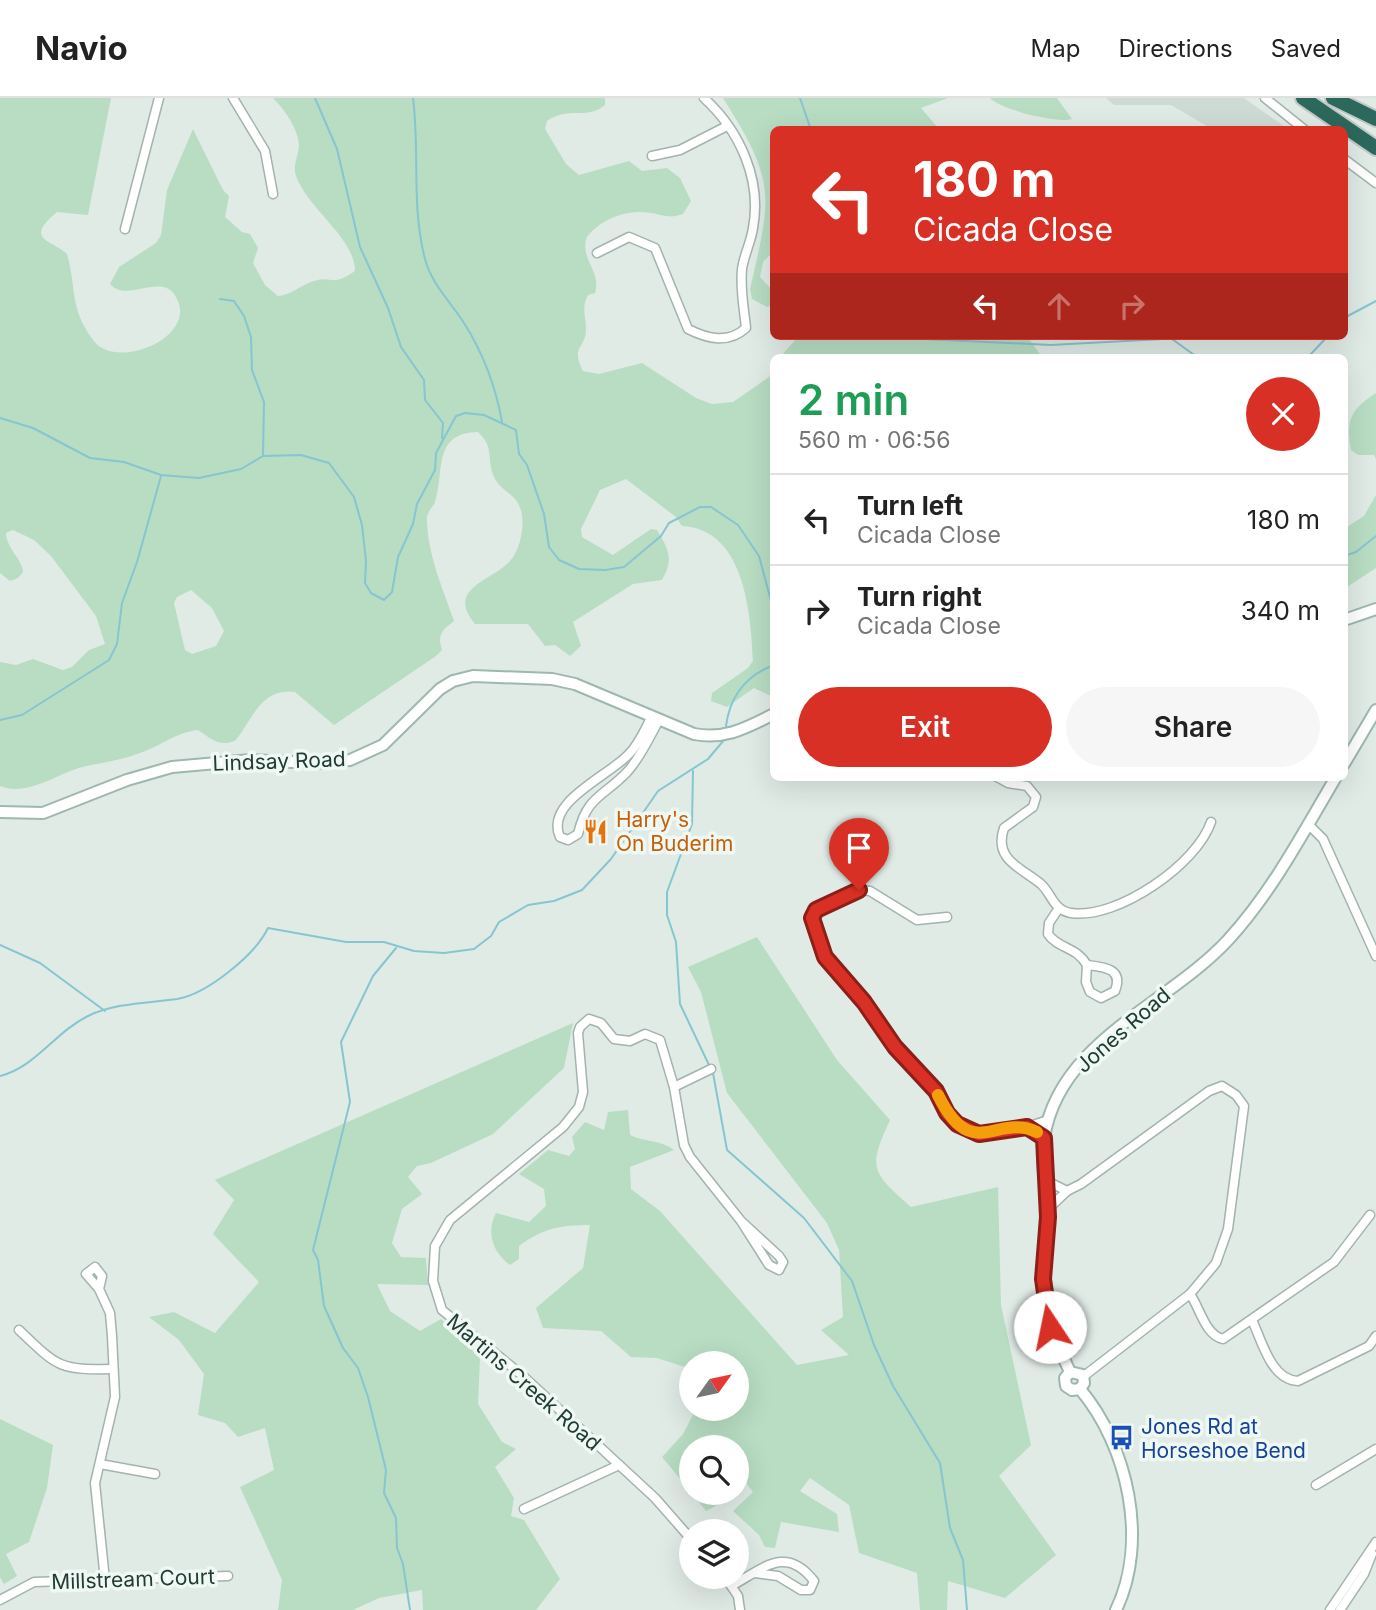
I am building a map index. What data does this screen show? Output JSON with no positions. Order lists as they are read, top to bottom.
{
  "streets": {
    "main road": ["Lindsay Road", "Jones Road"],
    "street": ["Martins Creek Road", "Millstream Court"]
  },
  "places": {
    "restaurant": ["Harry's On Buderim"],
    "bus stop": ["Jones Rd at Horseshoe Bend"]
  },
  "north": "top right",
  "page": {
    "header": "Navio",
    "nav": ["Map", "Directions", "Saved"],
    "turn": ["180 m", "Cicada Close"],
    "heading": ["2 min", "560 m · 06:56"],
    "list": [
      {
        "name": "Turn left",
        "note": "Cicada Close",
        "value": "180 m"
      },
      {
        "name": "Turn right",
        "note": "Cicada Close",
        "value": "340 m"
      }
    ],
    "buttons": ["Exit", "Share"]
  }
}
